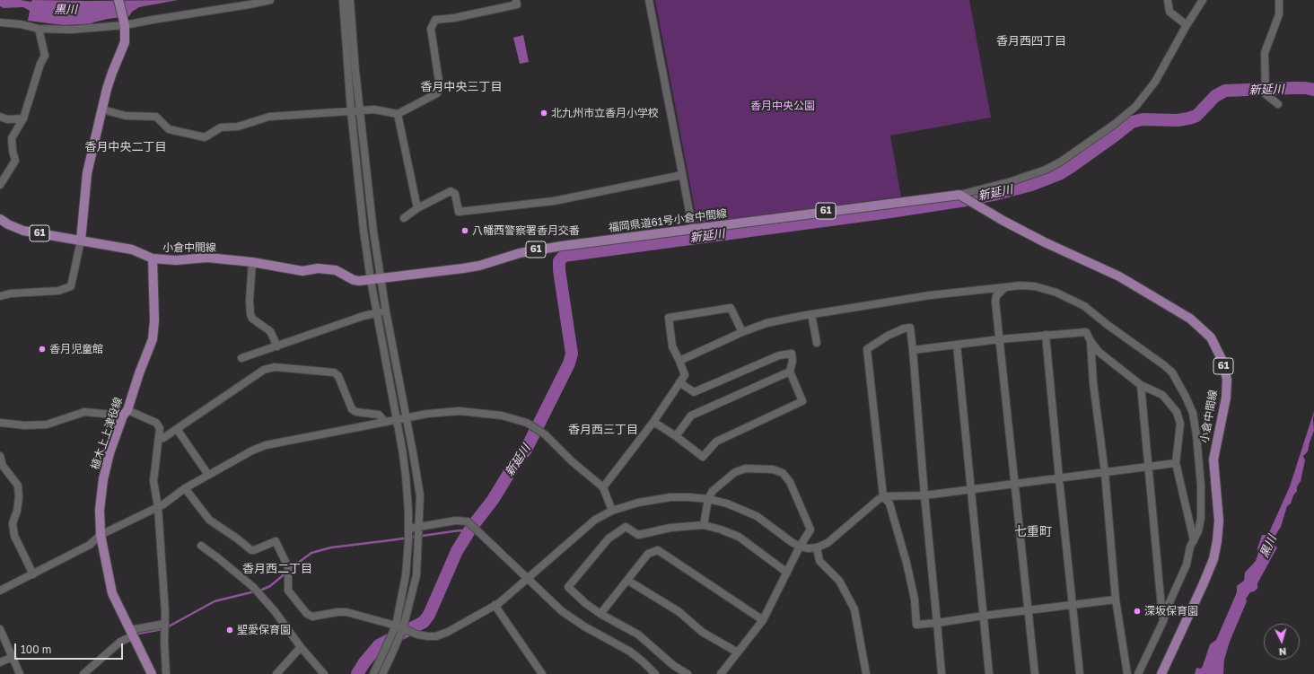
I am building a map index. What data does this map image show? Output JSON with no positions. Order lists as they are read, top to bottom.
{
  "streets": {
    "main road": [
      "61",
      "福岡県道61号小倉中間線",
      "小倉中間線",
      "植木上上津役線"
    ]
  },
  "crossings": [
    ["福岡県道61号小倉中間線", "小倉中間線"],
    ["小倉中間線", "植木上上津役線"]
  ],
  "districts": [
    "香月西四丁目",
    "香月中央三丁目",
    "香月中央二丁目",
    "香月西三丁目",
    "七重町",
    "香月西二丁目"
  ],
  "water": ["黒川", "新延川"],
  "parks": ["香月中央公園"],
  "places": [
    "北九州市立香月小学校",
    "八幡西警察署香月交番",
    "香月児童館",
    "深坂保育園",
    "聖愛保育園"
  ],
  "scale_bar": "100 m",
  "north": "bottom"
}
